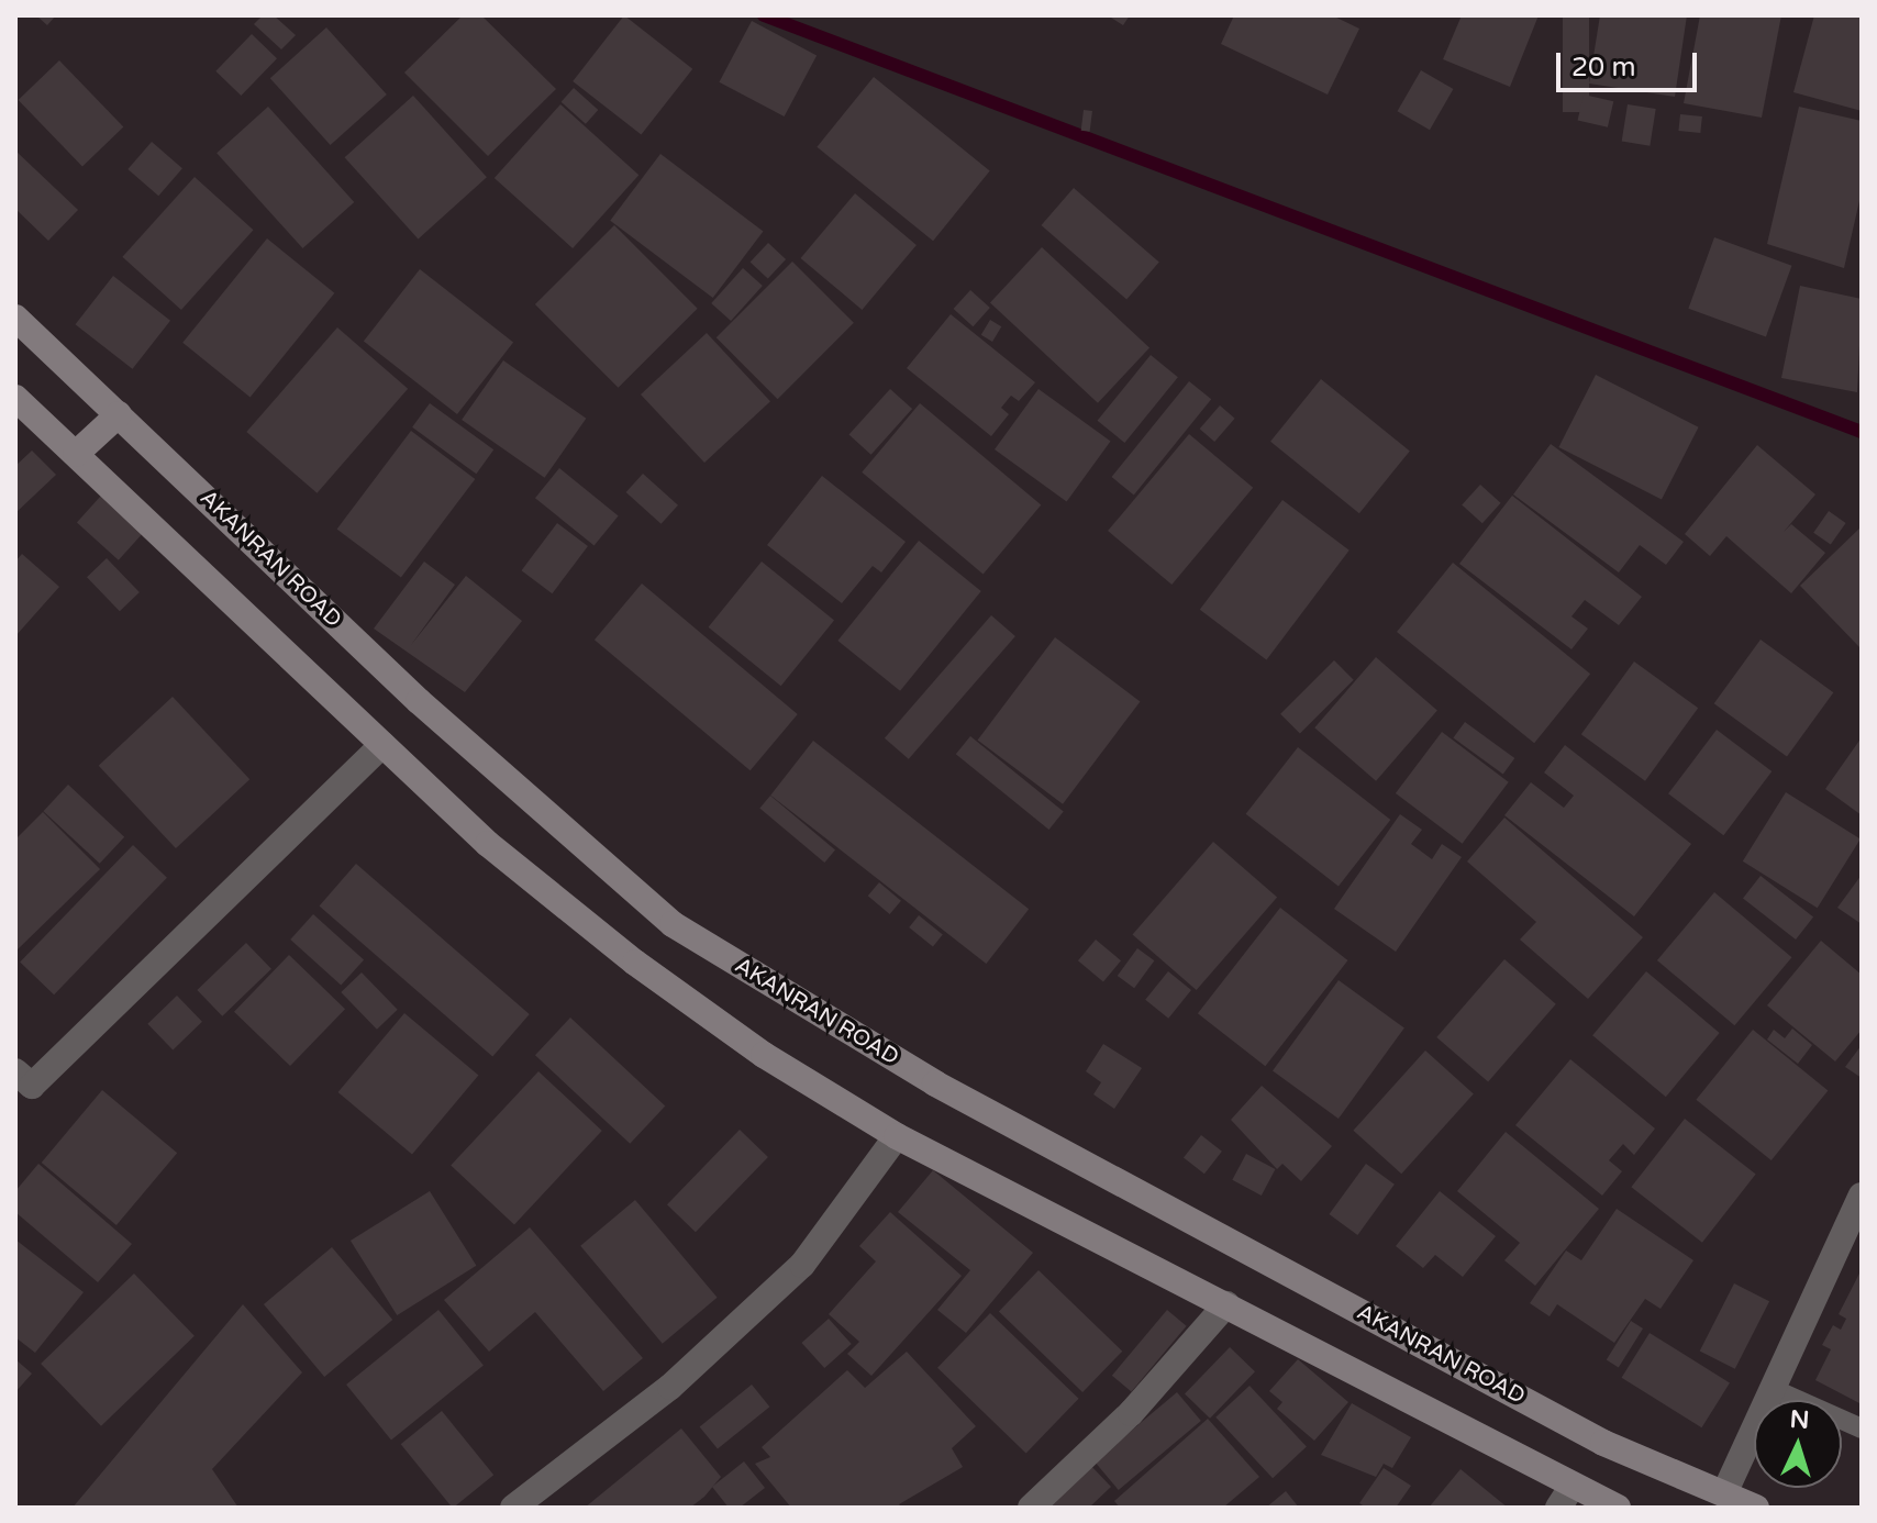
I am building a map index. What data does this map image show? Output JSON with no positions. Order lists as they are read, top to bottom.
{
  "streets": {
    "main road": ["AKANRAN ROAD"]
  },
  "scale_bar": "20 m",
  "north": "top"
}
